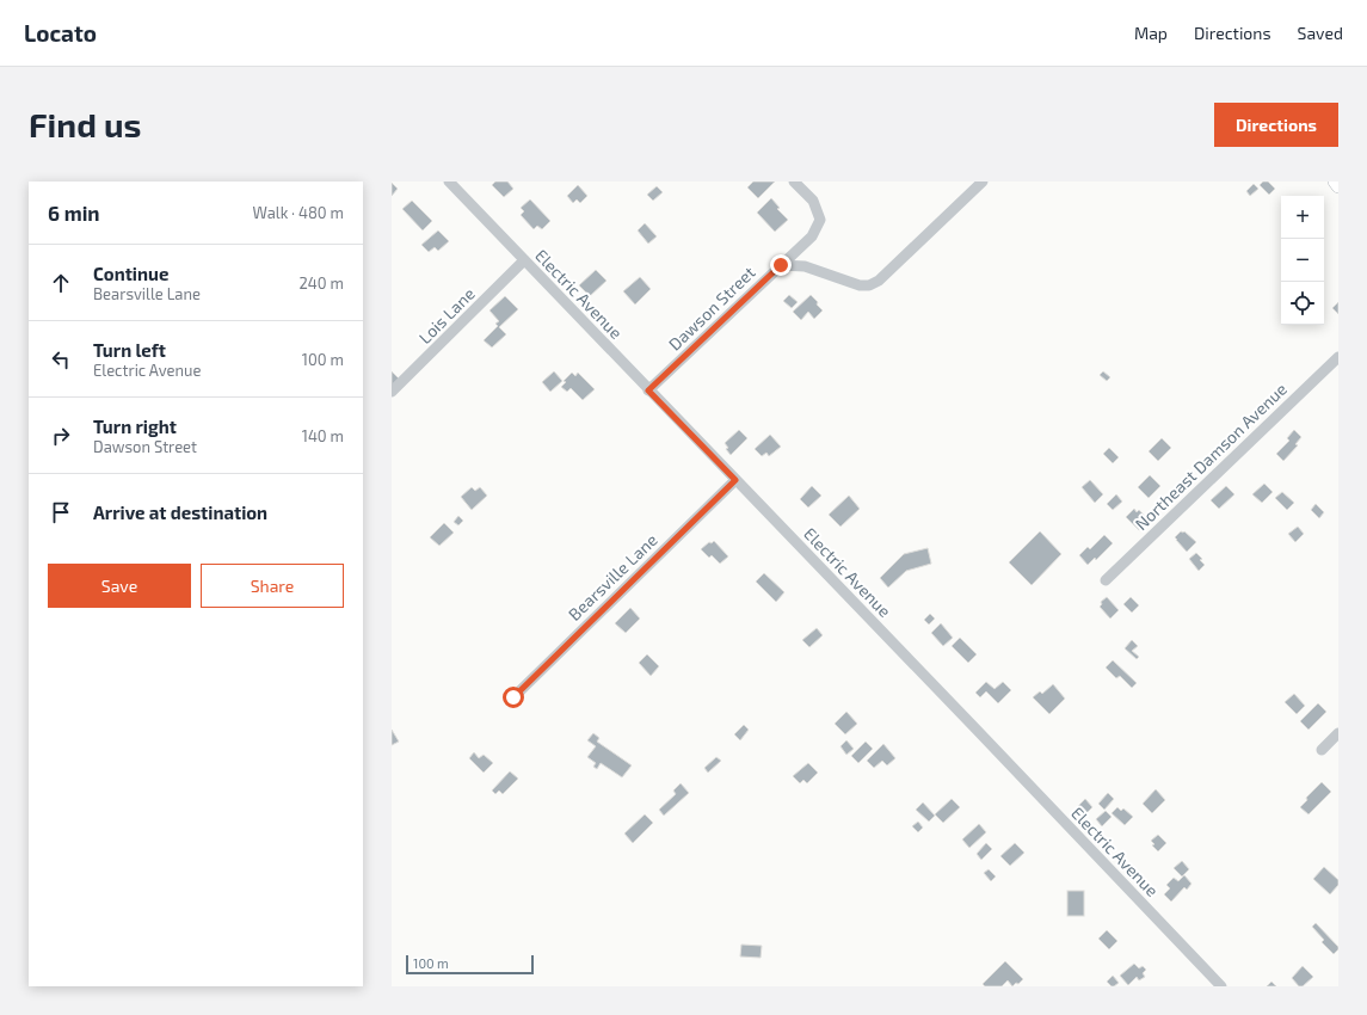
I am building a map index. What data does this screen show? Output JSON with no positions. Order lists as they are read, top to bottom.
{
  "streets": {
    "street": [
      "Electric Avenue",
      "Dawson Street",
      "Lois Lane",
      "Northeast Damson Avenue",
      "Bearsville Lane"
    ]
  },
  "crossings": [
    ["Electric Avenue", "Dawson Street"],
    ["Electric Avenue", "Lois Lane"],
    ["Electric Avenue", "Bearsville Lane"]
  ],
  "scale_bar": "100 m",
  "page": {
    "header": "Locato",
    "nav": ["Map", "Directions", "Saved"],
    "buttons": [
      "Directions",
      ["Save", "Share"]
    ],
    "title": "Find us",
    "heading": ["6 min", "Walk · 480 m"],
    "map_buttons": ["+", "−"],
    "list": [
      ["Continue", "Bearsville Lane", "240 m"],
      ["Turn left", "Electric Avenue", "100 m"],
      ["Turn right", "Dawson Street", "140 m"],
      "Arrive at destination"
    ],
    "scale": "100 m"
  }
}
